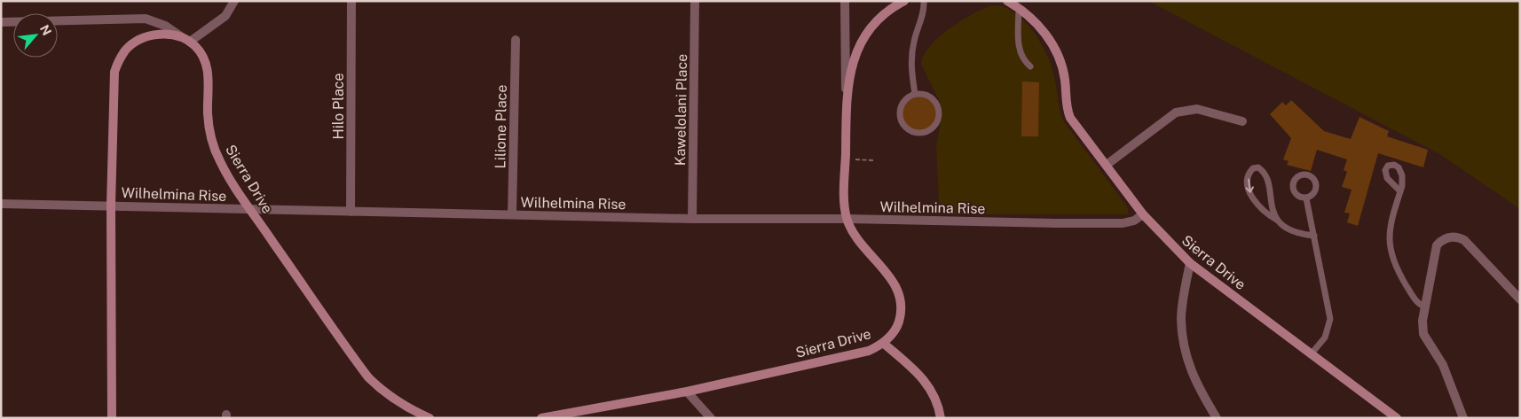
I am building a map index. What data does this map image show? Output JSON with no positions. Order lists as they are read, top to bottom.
{
  "streets": {
    "street": [
      "Hilo Place",
      "Kawelolani Place",
      "Lilione Place",
      "Sierra Drive",
      "Wilhelmina Rise"
    ]
  },
  "crossings": [
    ["Hilo Place", "Wilhelmina Rise"],
    ["Kawelolani Place", "Wilhelmina Rise"],
    ["Lilione Place", "Wilhelmina Rise"],
    ["Sierra Drive", "Wilhelmina Rise"]
  ],
  "north": "top right"
}
